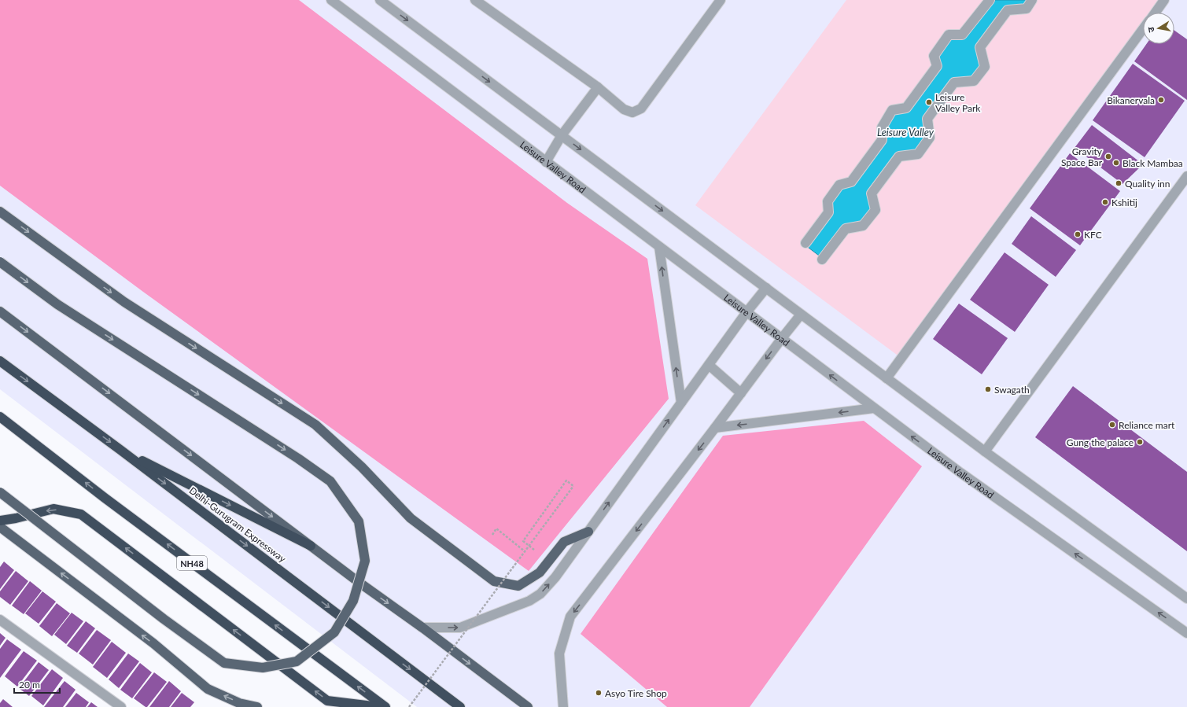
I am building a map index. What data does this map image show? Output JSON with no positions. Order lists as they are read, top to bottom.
{
  "streets": {
    "highway": ["Delhi-Gurugram Expressway", "NH48"],
    "street": ["Leisure Valley Road"]
  },
  "water": ["Leisure Valley"],
  "places": [
    "Bikanervala",
    "Leisure Valley Park",
    "Gravity Space Bar",
    "Black Mambaa",
    "Quality inn",
    "Kshitij",
    "KFC",
    "Swagath",
    "Reliance mart",
    "Gung the palace",
    "Asyo Tire Shop"
  ],
  "scale_bar": "20 m",
  "north": "left"
}
